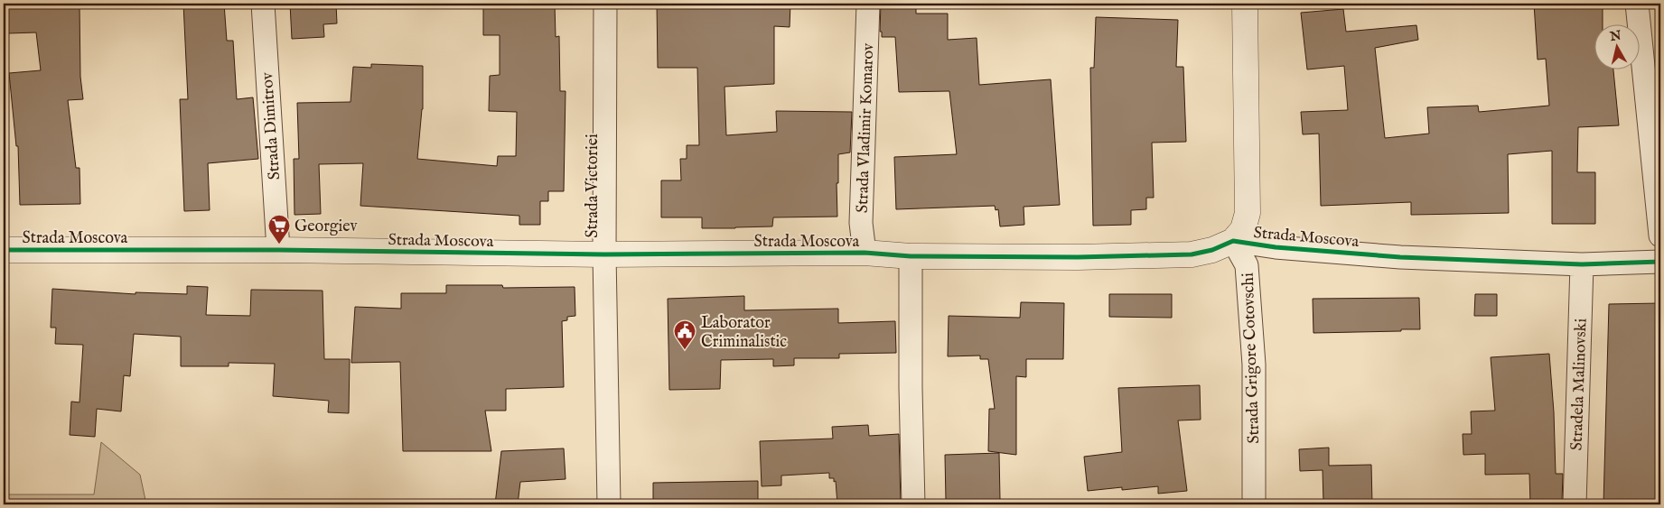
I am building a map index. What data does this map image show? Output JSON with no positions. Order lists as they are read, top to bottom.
{
  "streets": {
    "street": [
      "Strada Dimitrov",
      "Strada Vladimir Komarov",
      "Strada Victoriei",
      "Strada Moscova",
      "Strada Grigore Cotovschi",
      "Stradela Malinovski"
    ]
  },
  "crossings": [
    ["Strada Dimitrov", "Strada Moscova"],
    ["Strada Vladimir Komarov", "Strada Moscova"],
    ["Strada Victoriei", "Strada Moscova"],
    ["Strada Moscova", "Strada Grigore Cotovschi"],
    ["Strada Moscova", "Stradela Malinovski"]
  ],
  "places": {
    "supermarket": ["Georgiev"],
    "public building": ["Laborator Criminalistic"]
  },
  "north": "top"
}
